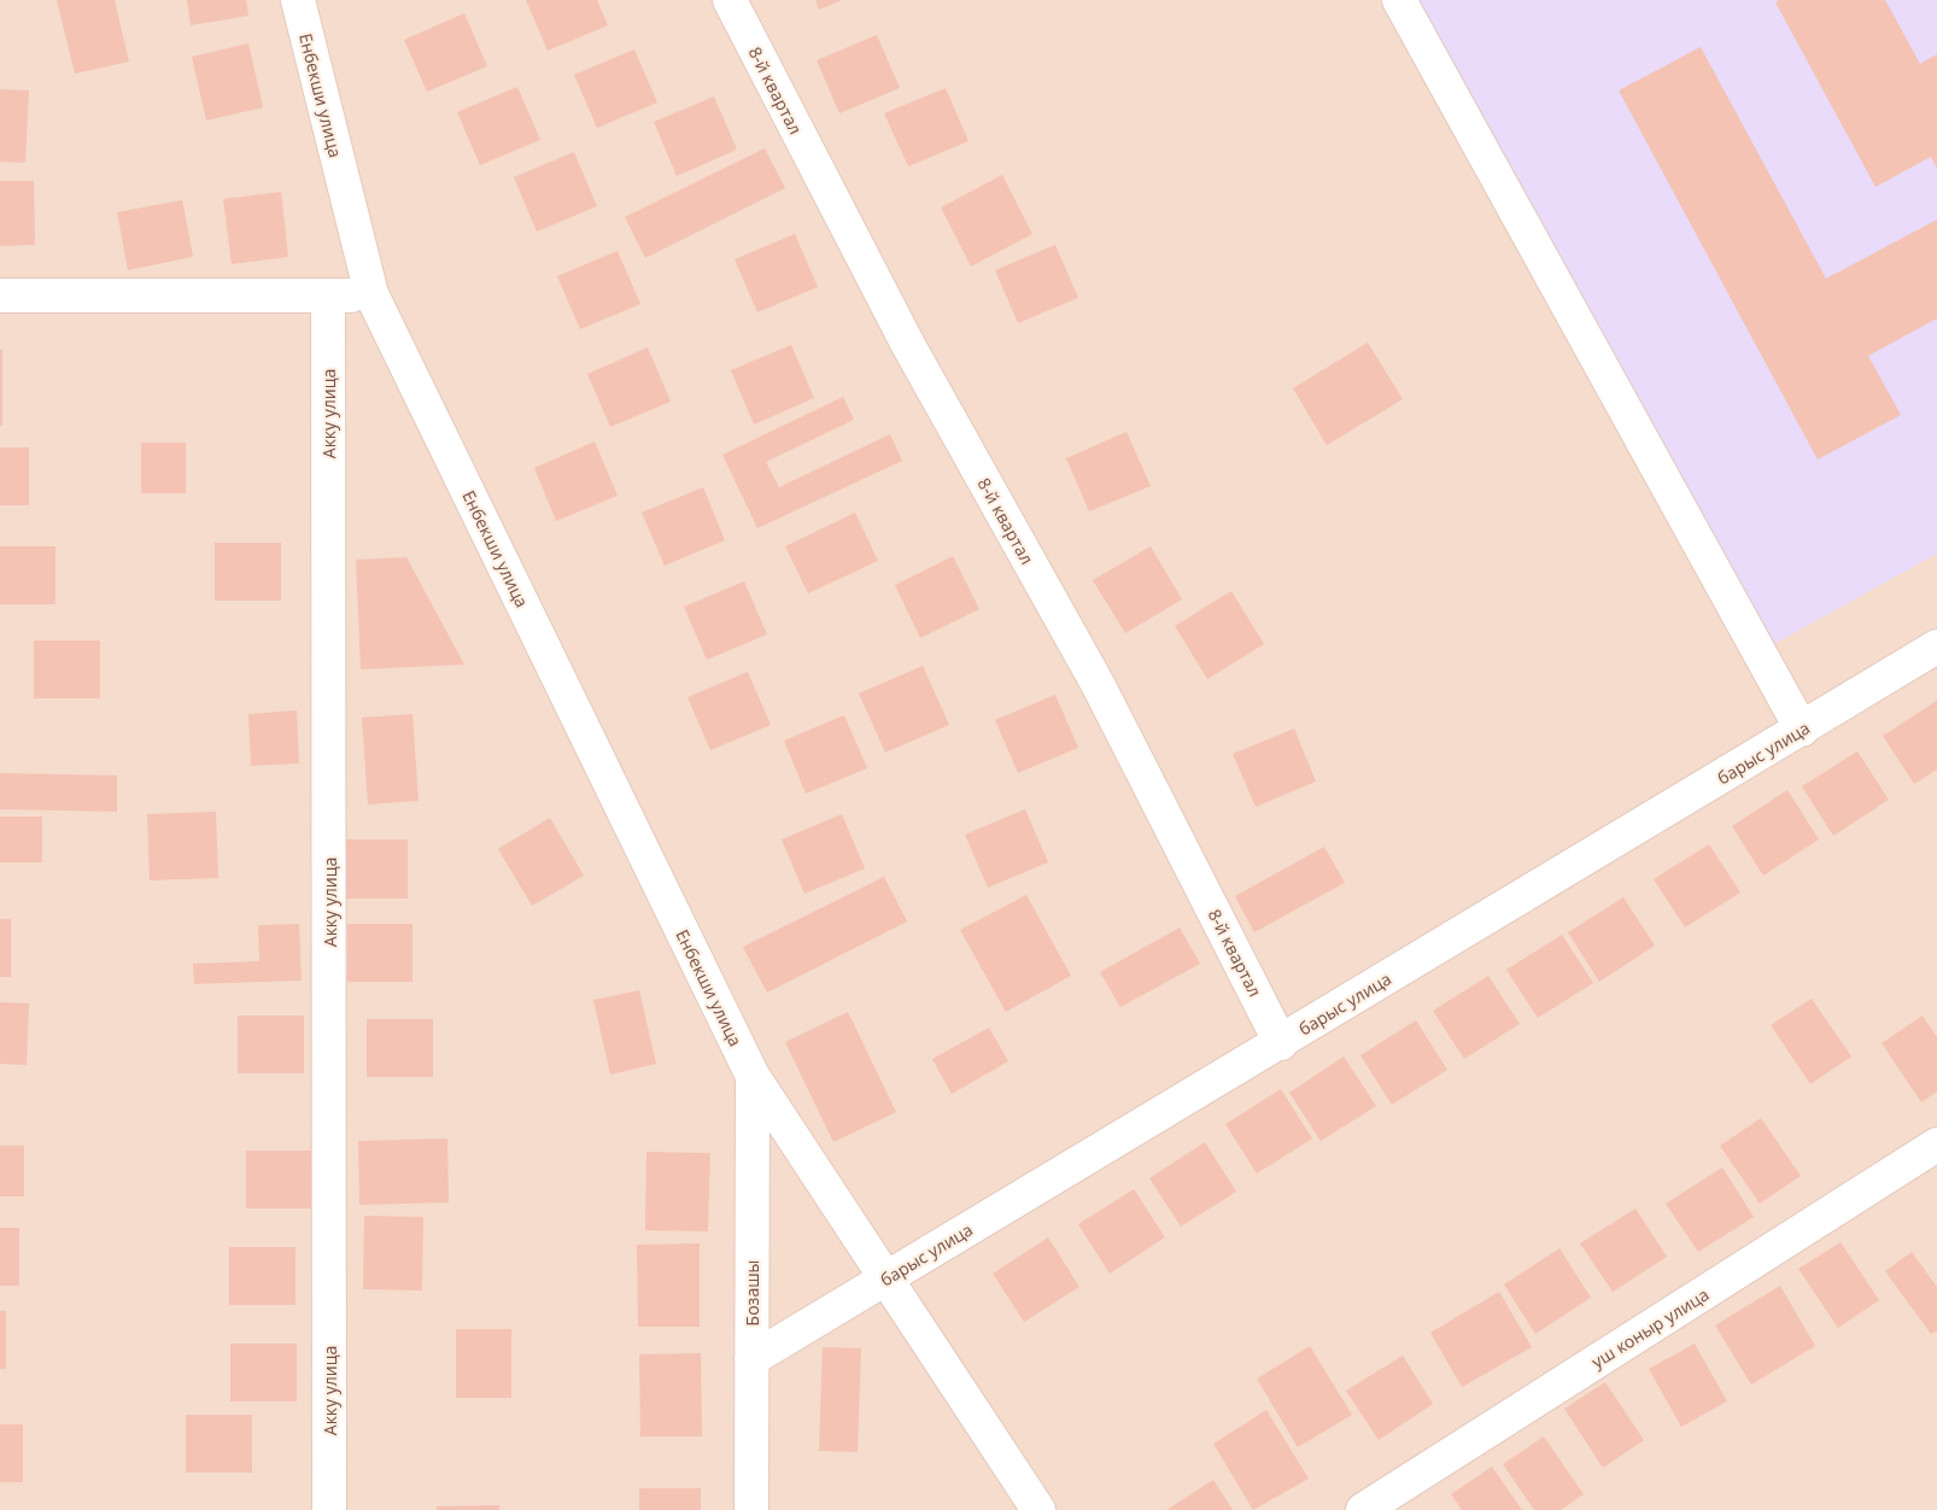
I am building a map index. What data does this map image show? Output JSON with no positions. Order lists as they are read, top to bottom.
{
  "streets": {
    "street": [
      "8-й квартал",
      "Енбекши улица",
      "Акку улица",
      "барыс улица",
      "Бозашы",
      "уш коныр улица"
    ]
  },
  "crossings": [
    ["8-й квартал", "барыс улица"],
    ["Енбекши улица", "барыс улица"],
    ["Енбекши улица", "Бозашы"],
    ["барыс улица", "Бозашы"]
  ]
}
